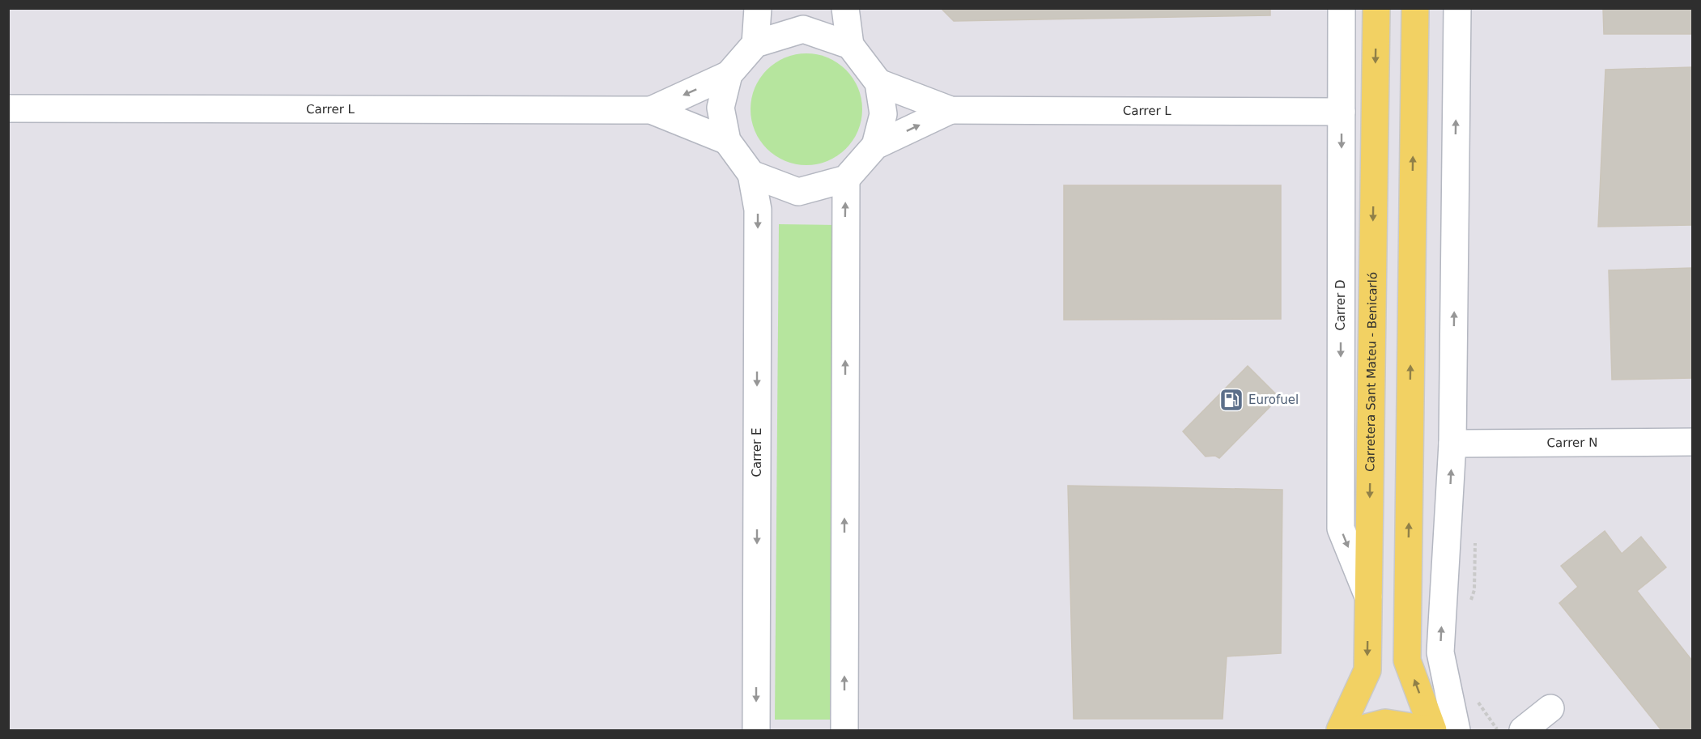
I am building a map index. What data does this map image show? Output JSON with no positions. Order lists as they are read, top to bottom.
{
  "streets": {
    "main road": ["Carretera Sant Mateu - Benicarló"],
    "street": [
      "Carrer L",
      "Carrer D",
      "Carrer N",
      "Carrer E"
    ]
  },
  "crossings": [
    ["Carrer L", "Carrer D"],
    ["Carrer L", "Carrer E"],
    ["Carrer D", "Carretera Sant Mateu - Benicarló"]
  ],
  "places": {
    "fuel station": ["Eurofuel"]
  }
}
